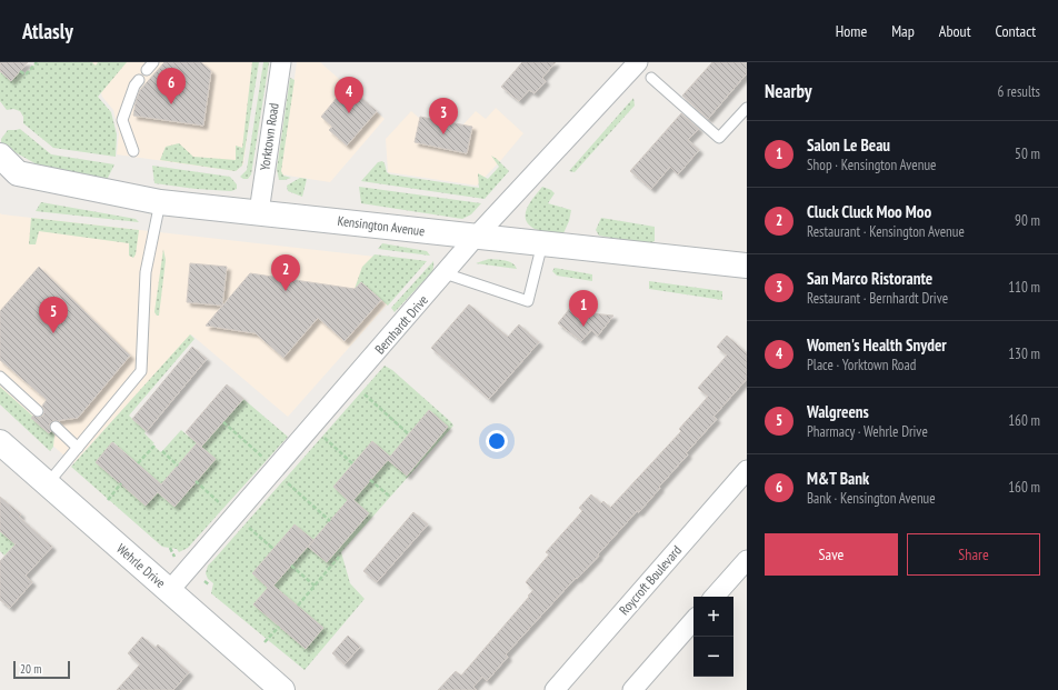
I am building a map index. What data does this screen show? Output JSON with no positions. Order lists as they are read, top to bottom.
{
  "streets": {
    "street": [
      "Yorktown Road",
      "Kensington Avenue",
      "Bernhardt Drive",
      "Wehrle Drive",
      "Roycroft Boulevard"
    ]
  },
  "crossings": [
    ["Yorktown Road", "Kensington Avenue"],
    ["Kensington Avenue", "Bernhardt Drive"],
    ["Bernhardt Drive", "Wehrle Drive"]
  ],
  "scale_bar": "20 m",
  "page": {
    "header": "Atlasly",
    "nav": [
      "Home",
      "Map",
      "About",
      "Contact"
    ],
    "heading": ["Nearby", "6 results"],
    "pins": [
      "6",
      "4",
      "3",
      "2",
      "1",
      "5"
    ],
    "list": [
      {
        "mark": "1",
        "name": "Salon Le Beau",
        "note": "Shop · Kensington Avenue",
        "value": "50 m"
      },
      {
        "mark": "2",
        "name": "Cluck Cluck Moo Moo",
        "note": "Restaurant · Kensington Avenue",
        "value": "90 m"
      },
      {
        "mark": "3",
        "name": "San Marco Ristorante",
        "note": "Restaurant · Bernhardt Drive",
        "value": "110 m"
      },
      {
        "mark": "4",
        "name": "Women's Health Snyder",
        "note": "Place · Yorktown Road",
        "value": "130 m"
      },
      {
        "mark": "5",
        "name": "Walgreens",
        "note": "Pharmacy · Wehrle Drive",
        "value": "160 m"
      },
      {
        "mark": "6",
        "name": "M&T Bank",
        "note": "Bank · Kensington Avenue",
        "value": "160 m"
      }
    ],
    "buttons": ["Save", "Share"],
    "map_buttons": ["+", "−"],
    "scale": "20 m"
  }
}
